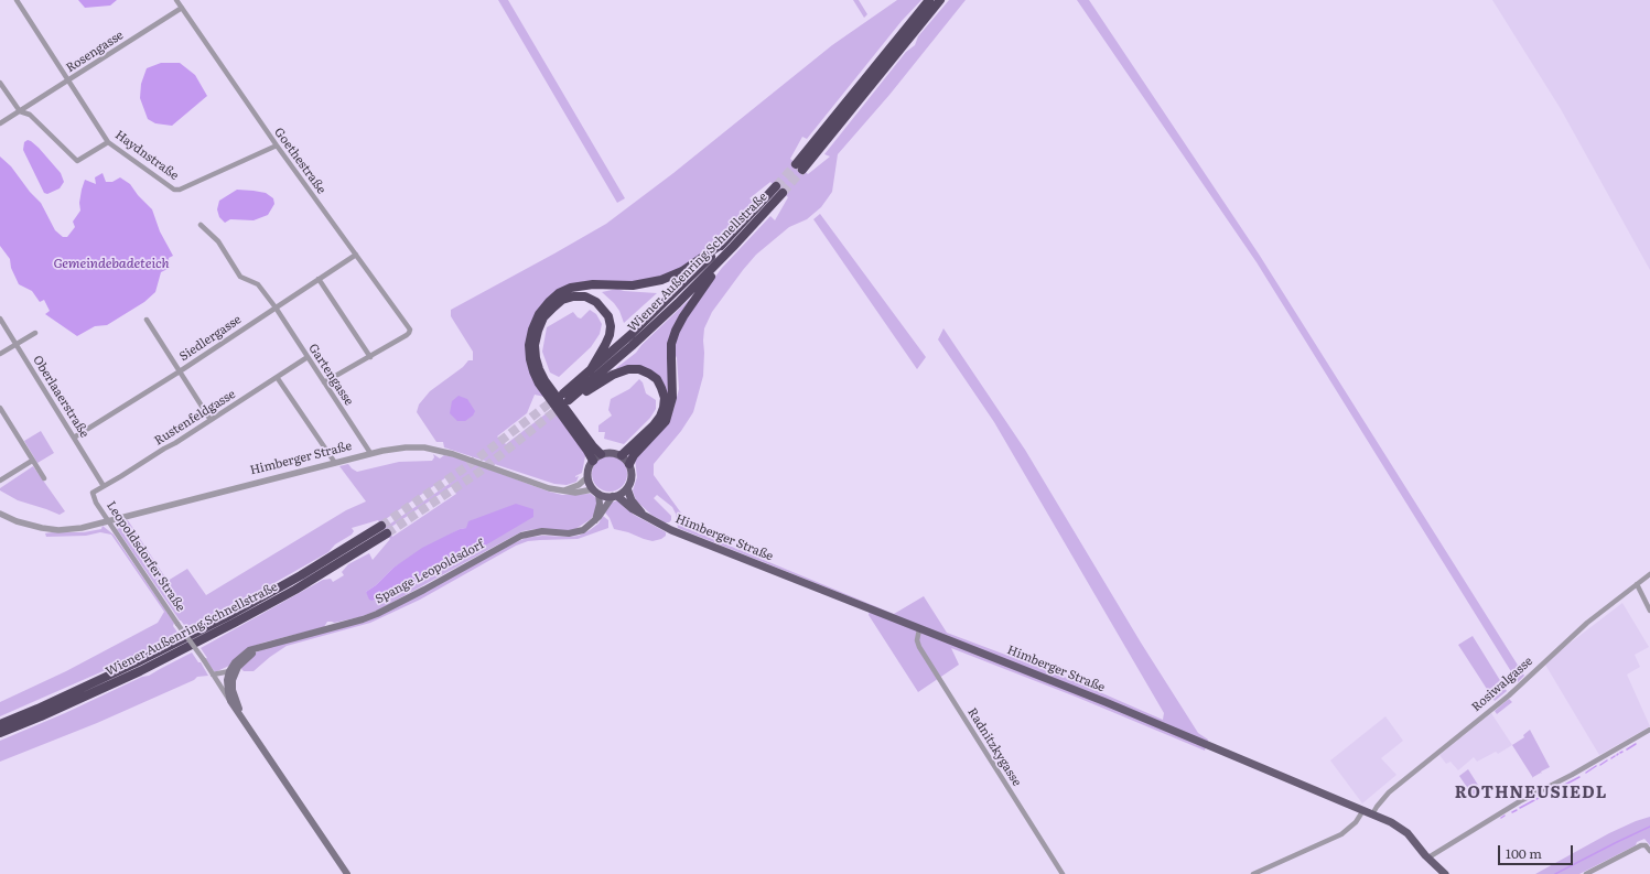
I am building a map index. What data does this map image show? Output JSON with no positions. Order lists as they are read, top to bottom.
{
  "streets": {
    "highway": ["Wiener Außenring Schnellstraße"],
    "main road": ["Himberger Straße", "Leopoldsdorfer Straße", "Spange Leopoldsdorf"],
    "street": [
      "Rosengasse",
      "Haydnstraße",
      "Goethestraße",
      "Siedlergasse",
      "Gartengasse",
      "Oberlaaerstraße",
      "Rustenfeldgasse",
      "Rosiwalgasse",
      "Radnitzkygasse"
    ]
  },
  "crossings": [
    ["Rosengasse", "Haydnstraße"],
    ["Rosengasse", "Goethestraße"],
    ["Haydnstraße", "Goethestraße"],
    ["Goethestraße", "Siedlergasse"],
    ["Siedlergasse", "Gartengasse"],
    ["Siedlergasse", "Oberlaaerstraße"],
    ["Gartengasse", "Rustenfeldgasse"],
    ["Gartengasse", "Himberger Straße"],
    ["Oberlaaerstraße", "Rustenfeldgasse"],
    ["Rustenfeldgasse", "Leopoldsdorfer Straße"],
    ["Himberger Straße", "Leopoldsdorfer Straße"],
    ["Himberger Straße", "Spange Leopoldsdorf"],
    ["Himberger Straße", "Rosiwalgasse"],
    ["Himberger Straße", "Radnitzkygasse"]
  ],
  "districts": ["ROTHNEUSIEDL"],
  "water": ["Gemeindebadeteich"],
  "scale_bar": "100 m"
}
